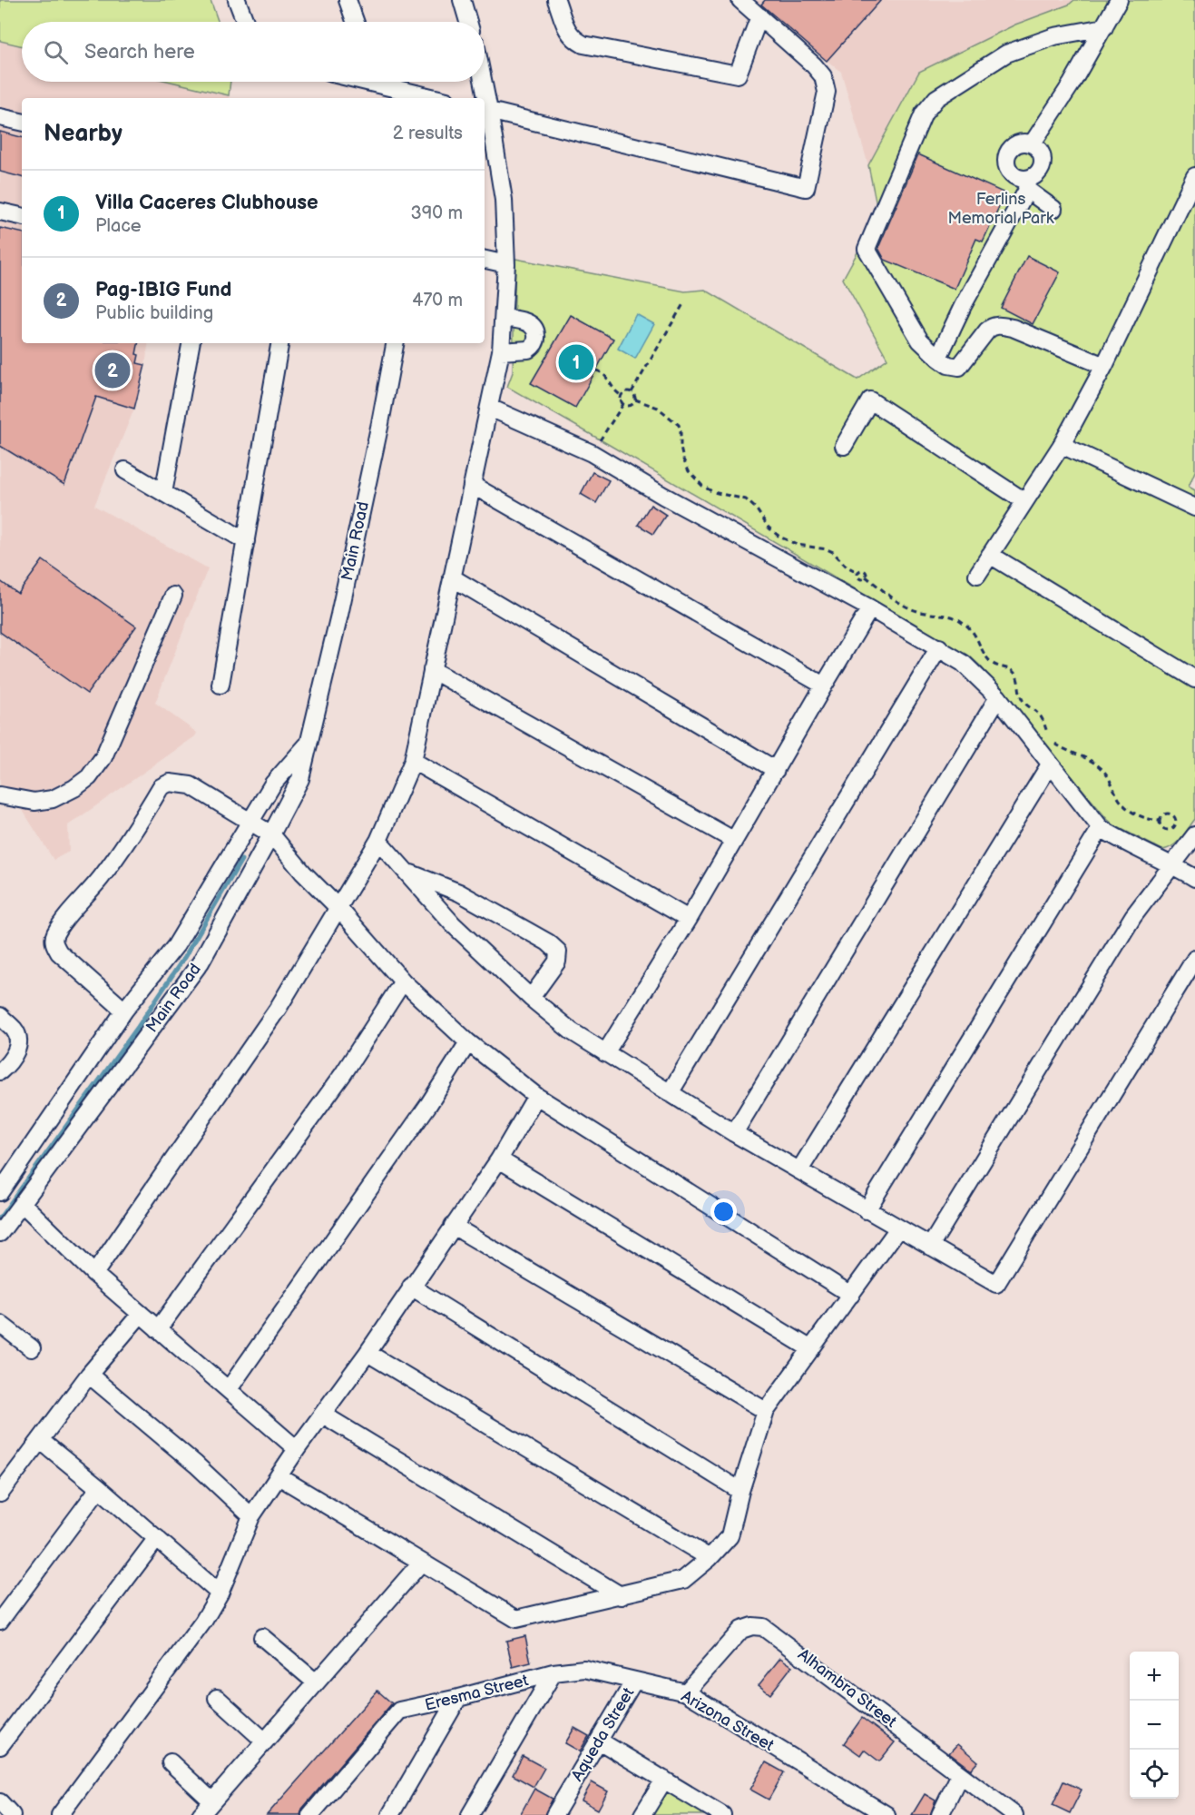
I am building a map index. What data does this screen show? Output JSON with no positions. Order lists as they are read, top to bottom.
{
  "streets": {
    "street": [
      "Main Road",
      "Alhambra Street",
      "Eresma Street",
      "Arizona Street",
      "Aqueda Street"
    ]
  },
  "crossings": [
    ["Alhambra Street", "Arizona Street"],
    ["Eresma Street", "Arizona Street"],
    ["Arizona Street", "Aqueda Street"]
  ],
  "parks": ["Ferlins Memorial Park"],
  "page": {
    "search": "Search here",
    "heading": ["Nearby", "2 results"],
    "list": [
      {
        "mark": "1",
        "name": "Villa Caceres Clubhouse",
        "note": "Place",
        "value": "390 m"
      },
      {
        "mark": "2",
        "name": "Pag-IBIG Fund",
        "note": "Public building",
        "value": "470 m"
      }
    ],
    "pins": ["1", "2"],
    "map_buttons": ["+", "−"]
  }
}
